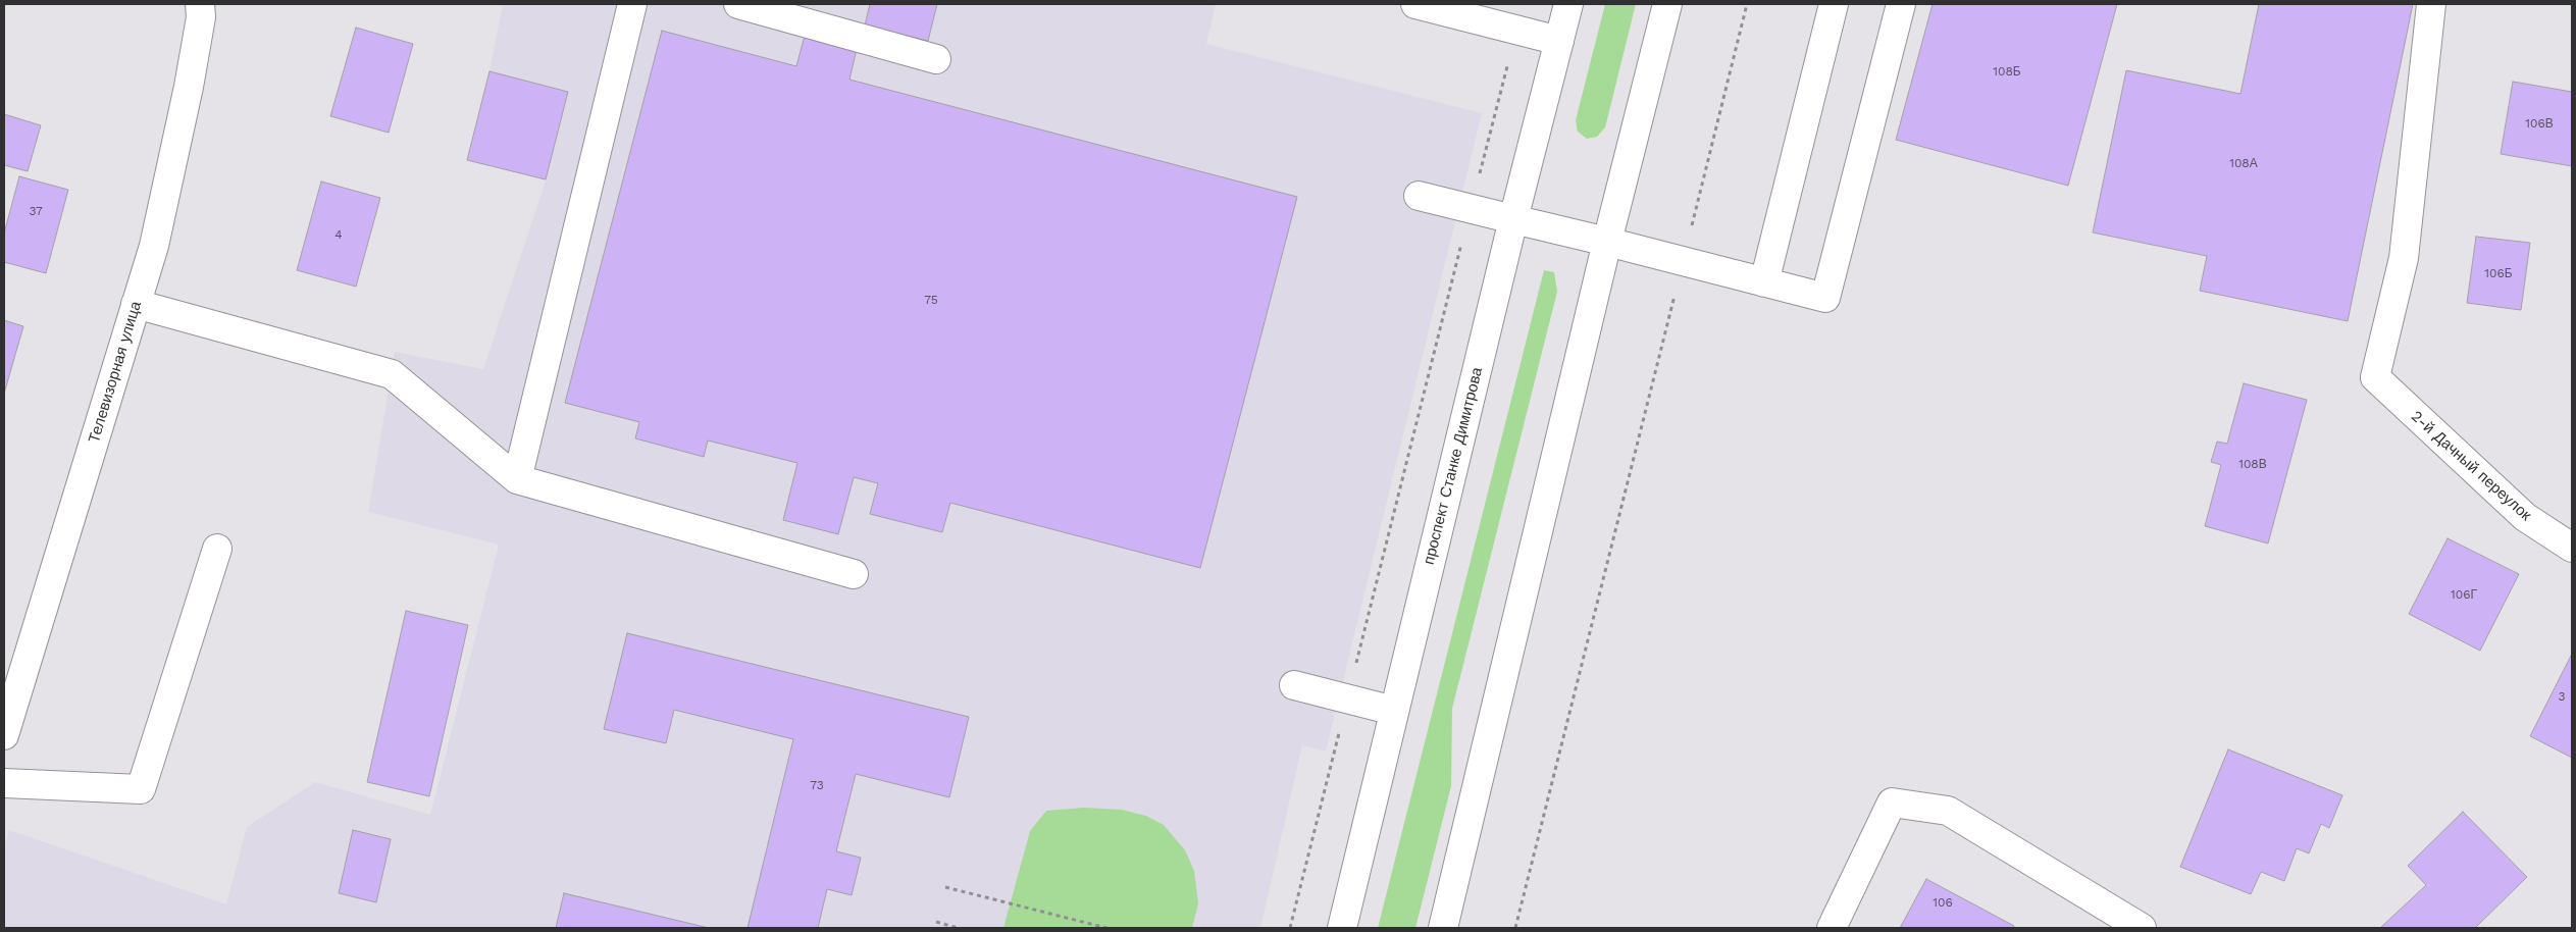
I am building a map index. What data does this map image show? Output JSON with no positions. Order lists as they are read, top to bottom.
{
  "streets": {
    "main road": ["Телевизорная улица", "проспект Станке Димитрова", "2-й Дачный переулок"]
  },
  "house_numbers": [
    "108Б",
    "106В",
    "108А",
    "37",
    "4",
    "106Б",
    "75",
    "108В",
    "106Г",
    "3",
    "73",
    "106"
  ]
}
